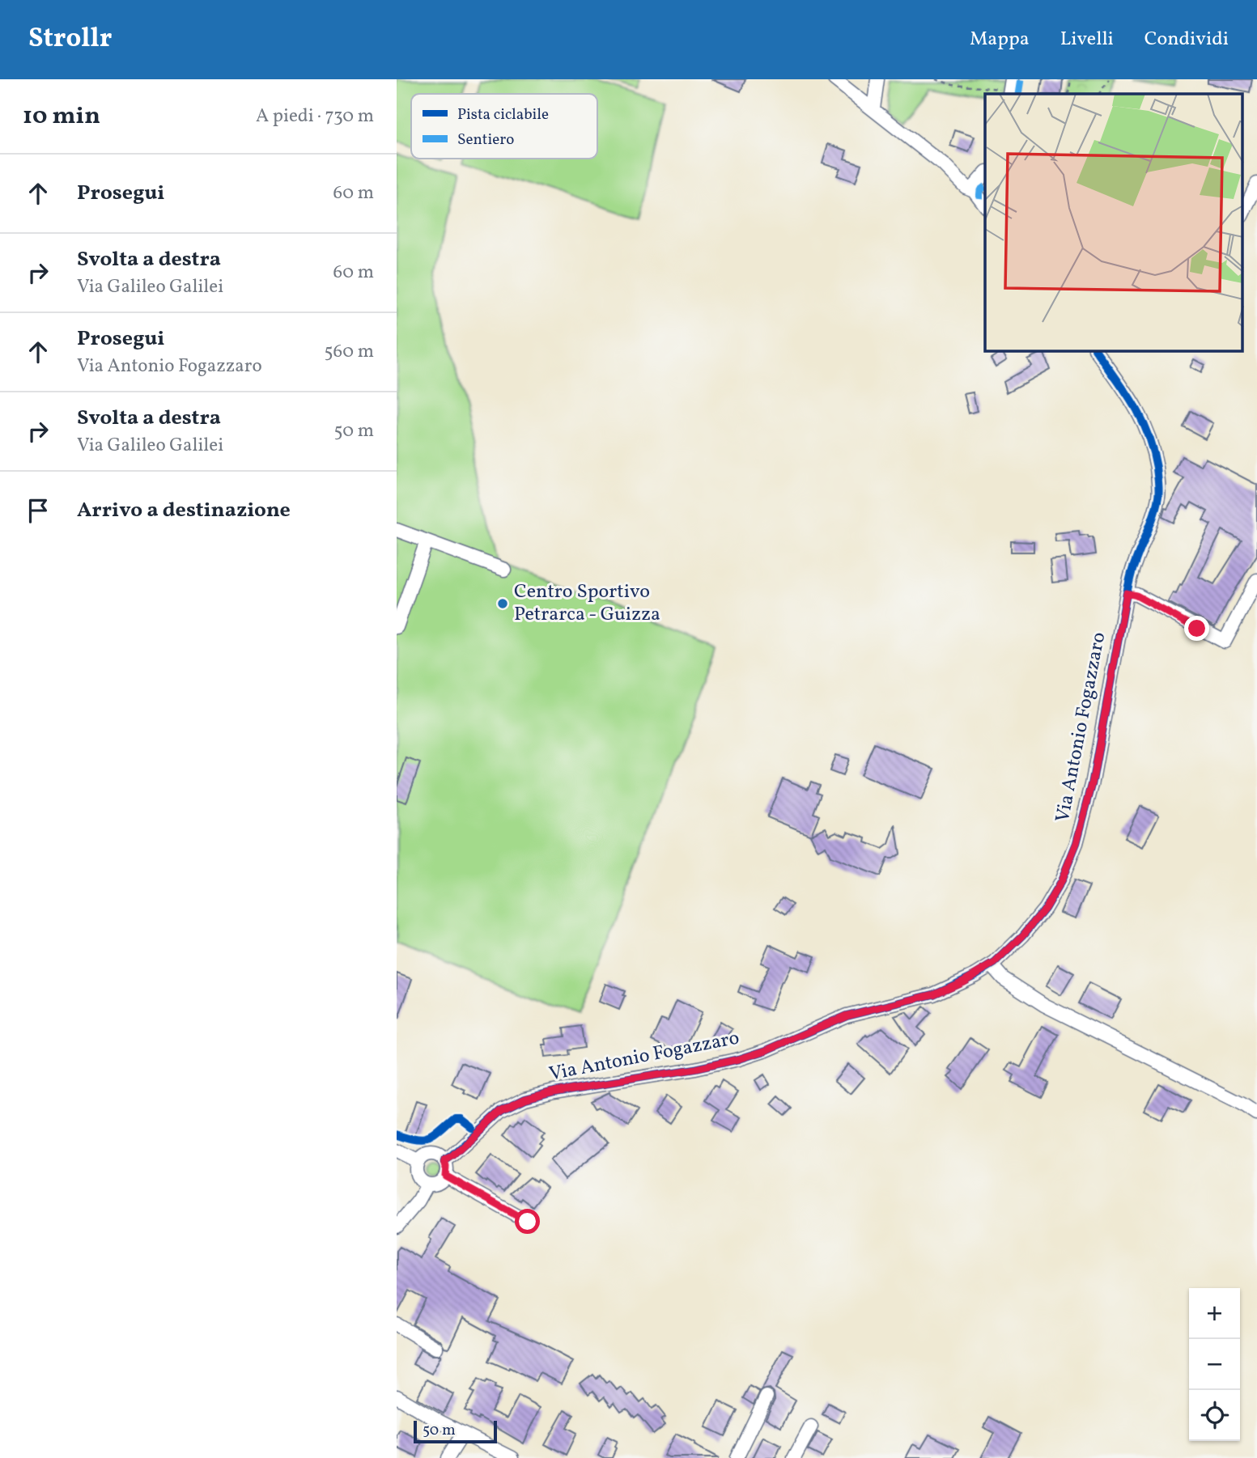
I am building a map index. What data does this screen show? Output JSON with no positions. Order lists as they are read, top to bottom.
{
  "streets": {
    "street": ["Via Antonio Fogazzaro"]
  },
  "places": ["Centro Sportivo Petrarca - Guizza"],
  "legend": ["Pista ciclabile", "Sentiero"],
  "scale_bar": "50 m",
  "page": {
    "header": "Strollr",
    "nav": ["Mappa", "Livelli", "Condividi"],
    "heading": ["10 min", "A piedi · 730 m"],
    "list": [
      ["Prosegui", "60 m"],
      ["Svolta a destra", "Via Galileo Galilei", "60 m"],
      ["Prosegui", "Via Antonio Fogazzaro", "560 m"],
      ["Svolta a destra", "Via Galileo Galilei", "50 m"],
      "Arrivo a destinazione"
    ],
    "map_buttons": ["+", "−"],
    "scale": "50 m"
  }
}
